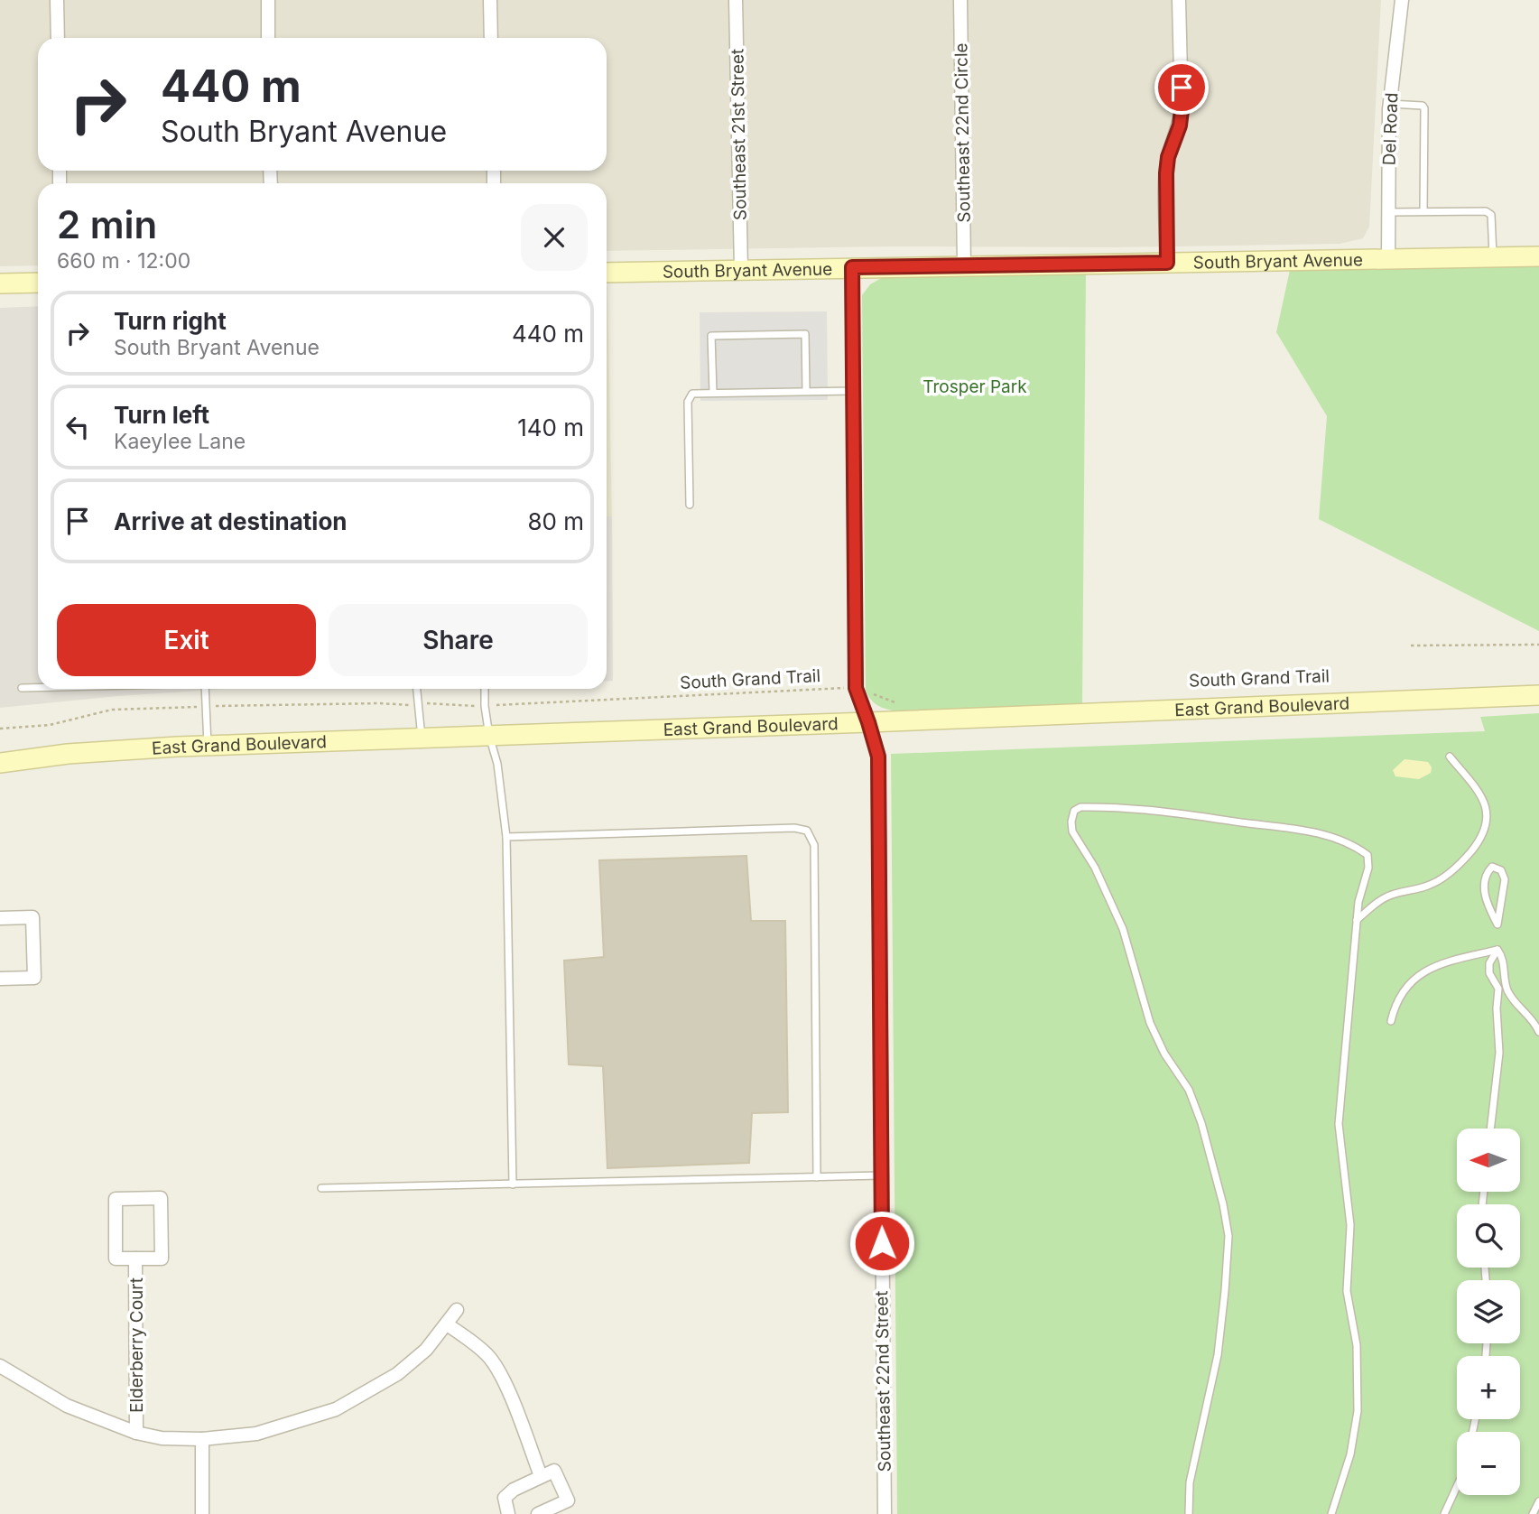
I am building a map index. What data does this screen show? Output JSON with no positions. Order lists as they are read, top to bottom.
{
  "streets": {
    "street": [
      "Del Road",
      "Southeast 22nd Circle",
      "Southeast 21st Street",
      "South Bryant Avenue",
      "East Grand Boulevard",
      "Elderberry Court",
      "Southeast 22nd Street"
    ],
    "path": ["South Grand Trail"]
  },
  "crossings": [
    ["Del Road", "South Bryant Avenue"],
    ["Southeast 22nd Circle", "South Bryant Avenue"],
    ["Southeast 21st Street", "South Bryant Avenue"],
    ["South Bryant Avenue", "Southeast 22nd Street"],
    ["South Grand Trail", "Southeast 22nd Street"],
    ["East Grand Boulevard", "Southeast 22nd Street"]
  ],
  "parks": ["Trosper Park"],
  "north": "left",
  "page": {
    "turn": ["440 m", "South Bryant Avenue"],
    "heading": ["2 min", "660 m · 12:00"],
    "list": [
      {
        "name": "Turn right",
        "note": "South Bryant Avenue",
        "value": "440 m"
      },
      {
        "name": "Turn left",
        "note": "Kaeylee Lane",
        "value": "140 m"
      },
      {
        "name": "Arrive at destination",
        "value": "80 m"
      }
    ],
    "buttons": ["Exit", "Share"],
    "map_buttons": ["+", "−"]
  }
}
